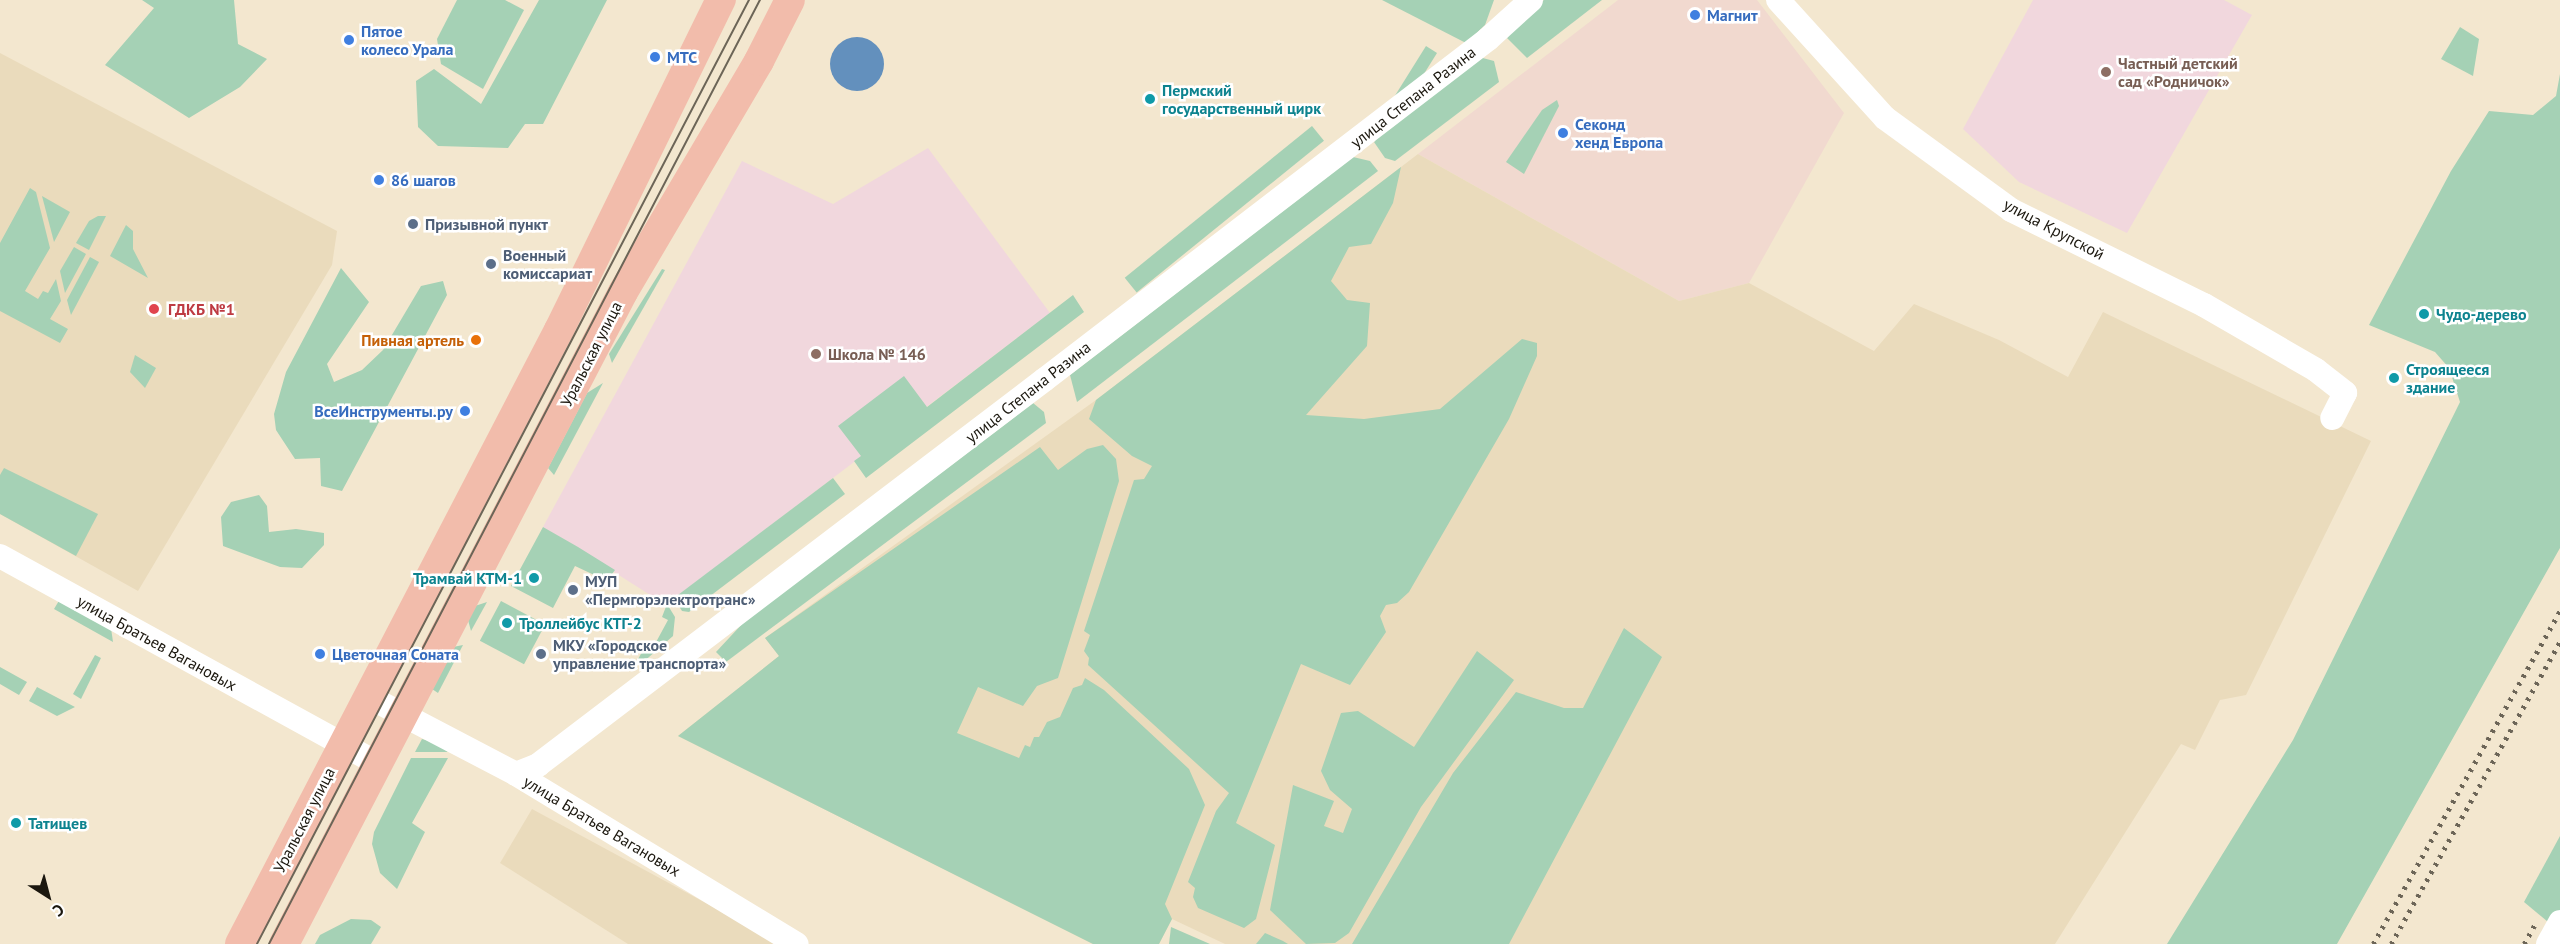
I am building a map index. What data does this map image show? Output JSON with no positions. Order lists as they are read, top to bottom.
{
  "streets": {
    "main road": ["Уральская улица"],
    "street": ["улица Степана Разина", "улица Крупской", "улица Братьев Вагановых"]
  },
  "crossings": [
    ["улица Степана Разина", "улица Братьев Вагановых"],
    ["Уральская улица", "улица Братьев Вагановых"]
  ],
  "places": [
    "Магнит",
    "Пятое колесо Урала",
    "МТС",
    "Частный детский сад «Родничок»",
    "Пермский государственный цирк",
    "Секонд хенд Европа",
    "86 шагов",
    "Призывной пункт",
    "Военный комиссариат",
    "ГДКБ №1",
    "Чудо-дерево",
    "Пивная артель",
    "Школа № 146",
    "Строящееся здание",
    "ВсеИнструменты.ру",
    "Трамвай КТМ-1",
    "МУП «Пермгорэлектротранс»",
    "Троллейбус КТГ-2",
    "Цветочная Соната",
    "МКУ «Городское управление транспорта»",
    "Татищев"
  ],
  "north": "bottom right"
}
